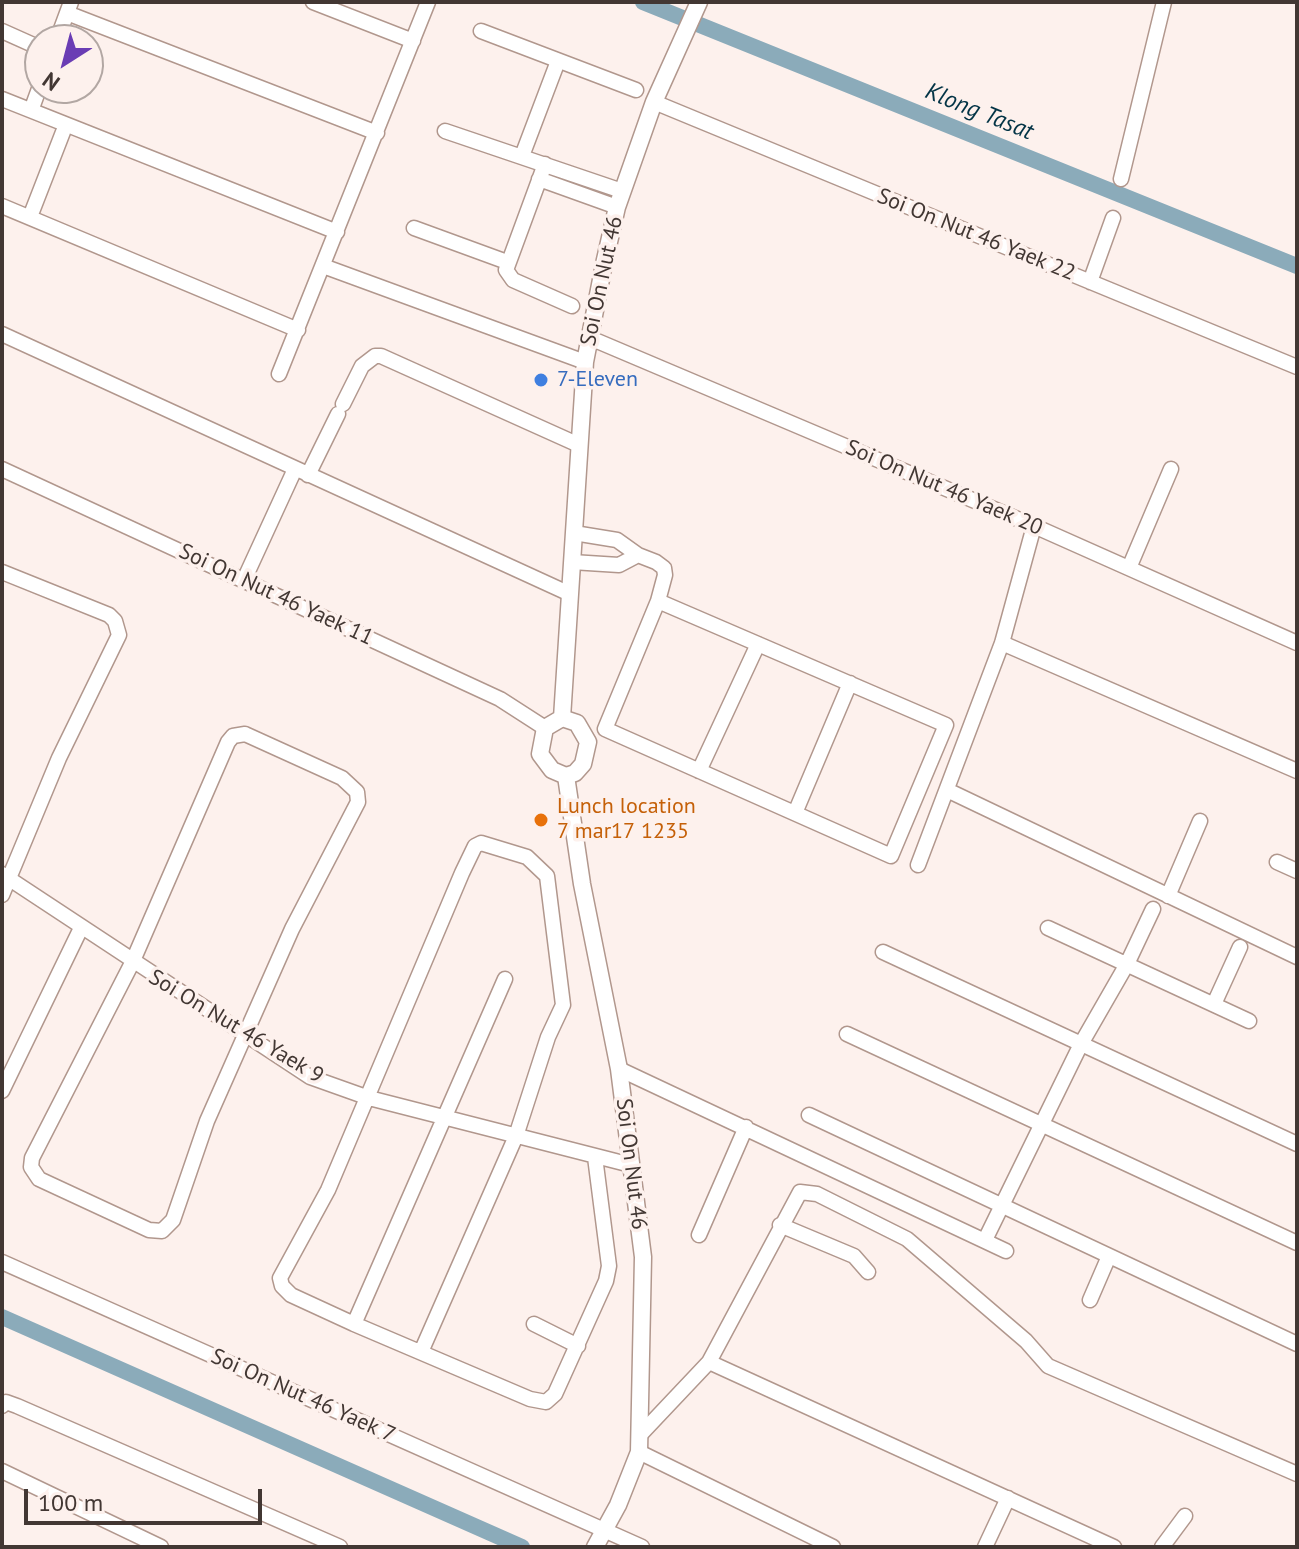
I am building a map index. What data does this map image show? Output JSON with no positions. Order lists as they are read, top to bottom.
{
  "streets": {
    "street": [
      "Soi On Nut 46 Yaek 22",
      "Soi On Nut 46",
      "Soi On Nut 46 Yaek 20",
      "Soi On Nut 46 Yaek 11",
      "Soi On Nut 46 Yaek 9",
      "Soi On Nut 46 Yaek 7"
    ]
  },
  "crossings": [
    ["Soi On Nut 46 Yaek 22", "Soi On Nut 46"],
    ["Soi On Nut 46", "Soi On Nut 46 Yaek 20"],
    ["Soi On Nut 46", "Soi On Nut 46 Yaek 11"],
    ["Soi On Nut 46", "Soi On Nut 46 Yaek 9"],
    ["Soi On Nut 46", "Soi On Nut 46 Yaek 7"]
  ],
  "water": ["Klong Tasat"],
  "places": ["7-Eleven", "Lunch location 7 mar17 1235"],
  "scale_bar": "100 m",
  "north": "bottom left"
}
